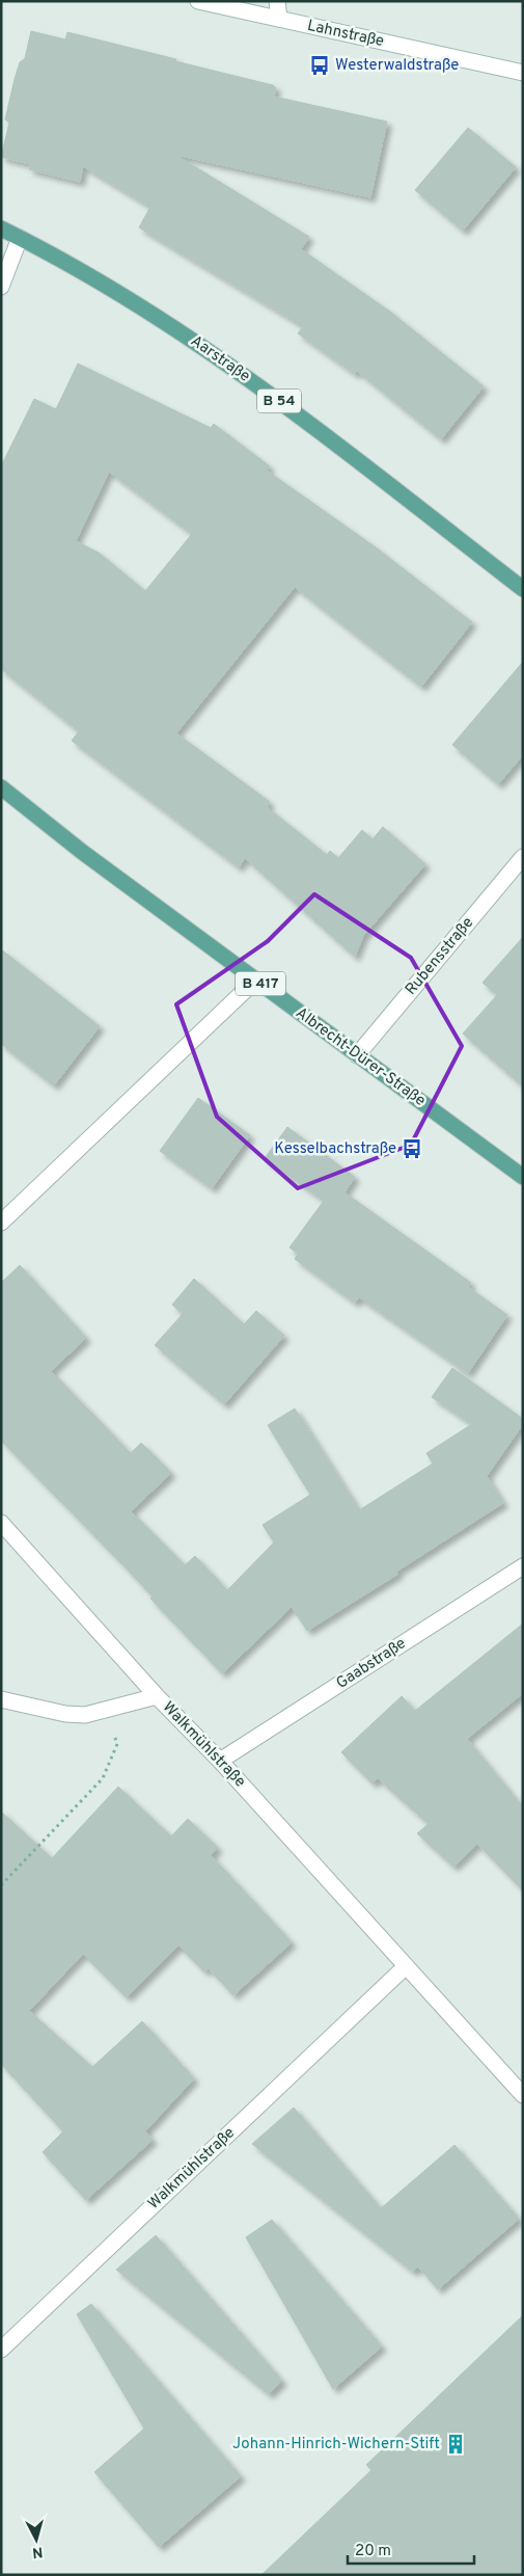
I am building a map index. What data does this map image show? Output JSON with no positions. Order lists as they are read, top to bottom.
{
  "streets": {
    "main road": [
      "Aarstraße",
      "B 54",
      "B 417",
      "Albrecht-Dürer-Straße"
    ],
    "street": [
      "Lahnstraße",
      "Rubensstraße",
      "Gaabstraße",
      "Walkmühlstraße"
    ]
  },
  "crossings": [
    ["Rubensstraße", "Albrecht-Dürer-Straße"],
    ["Gaabstraße", "Walkmühlstraße"]
  ],
  "places": {
    "bus stop": ["Westerwaldstraße", "Kesselbachstraße"],
    "building": ["Johann-Hinrich-Wichern-Stift"]
  },
  "scale_bar": "20 m",
  "north": "bottom"
}
